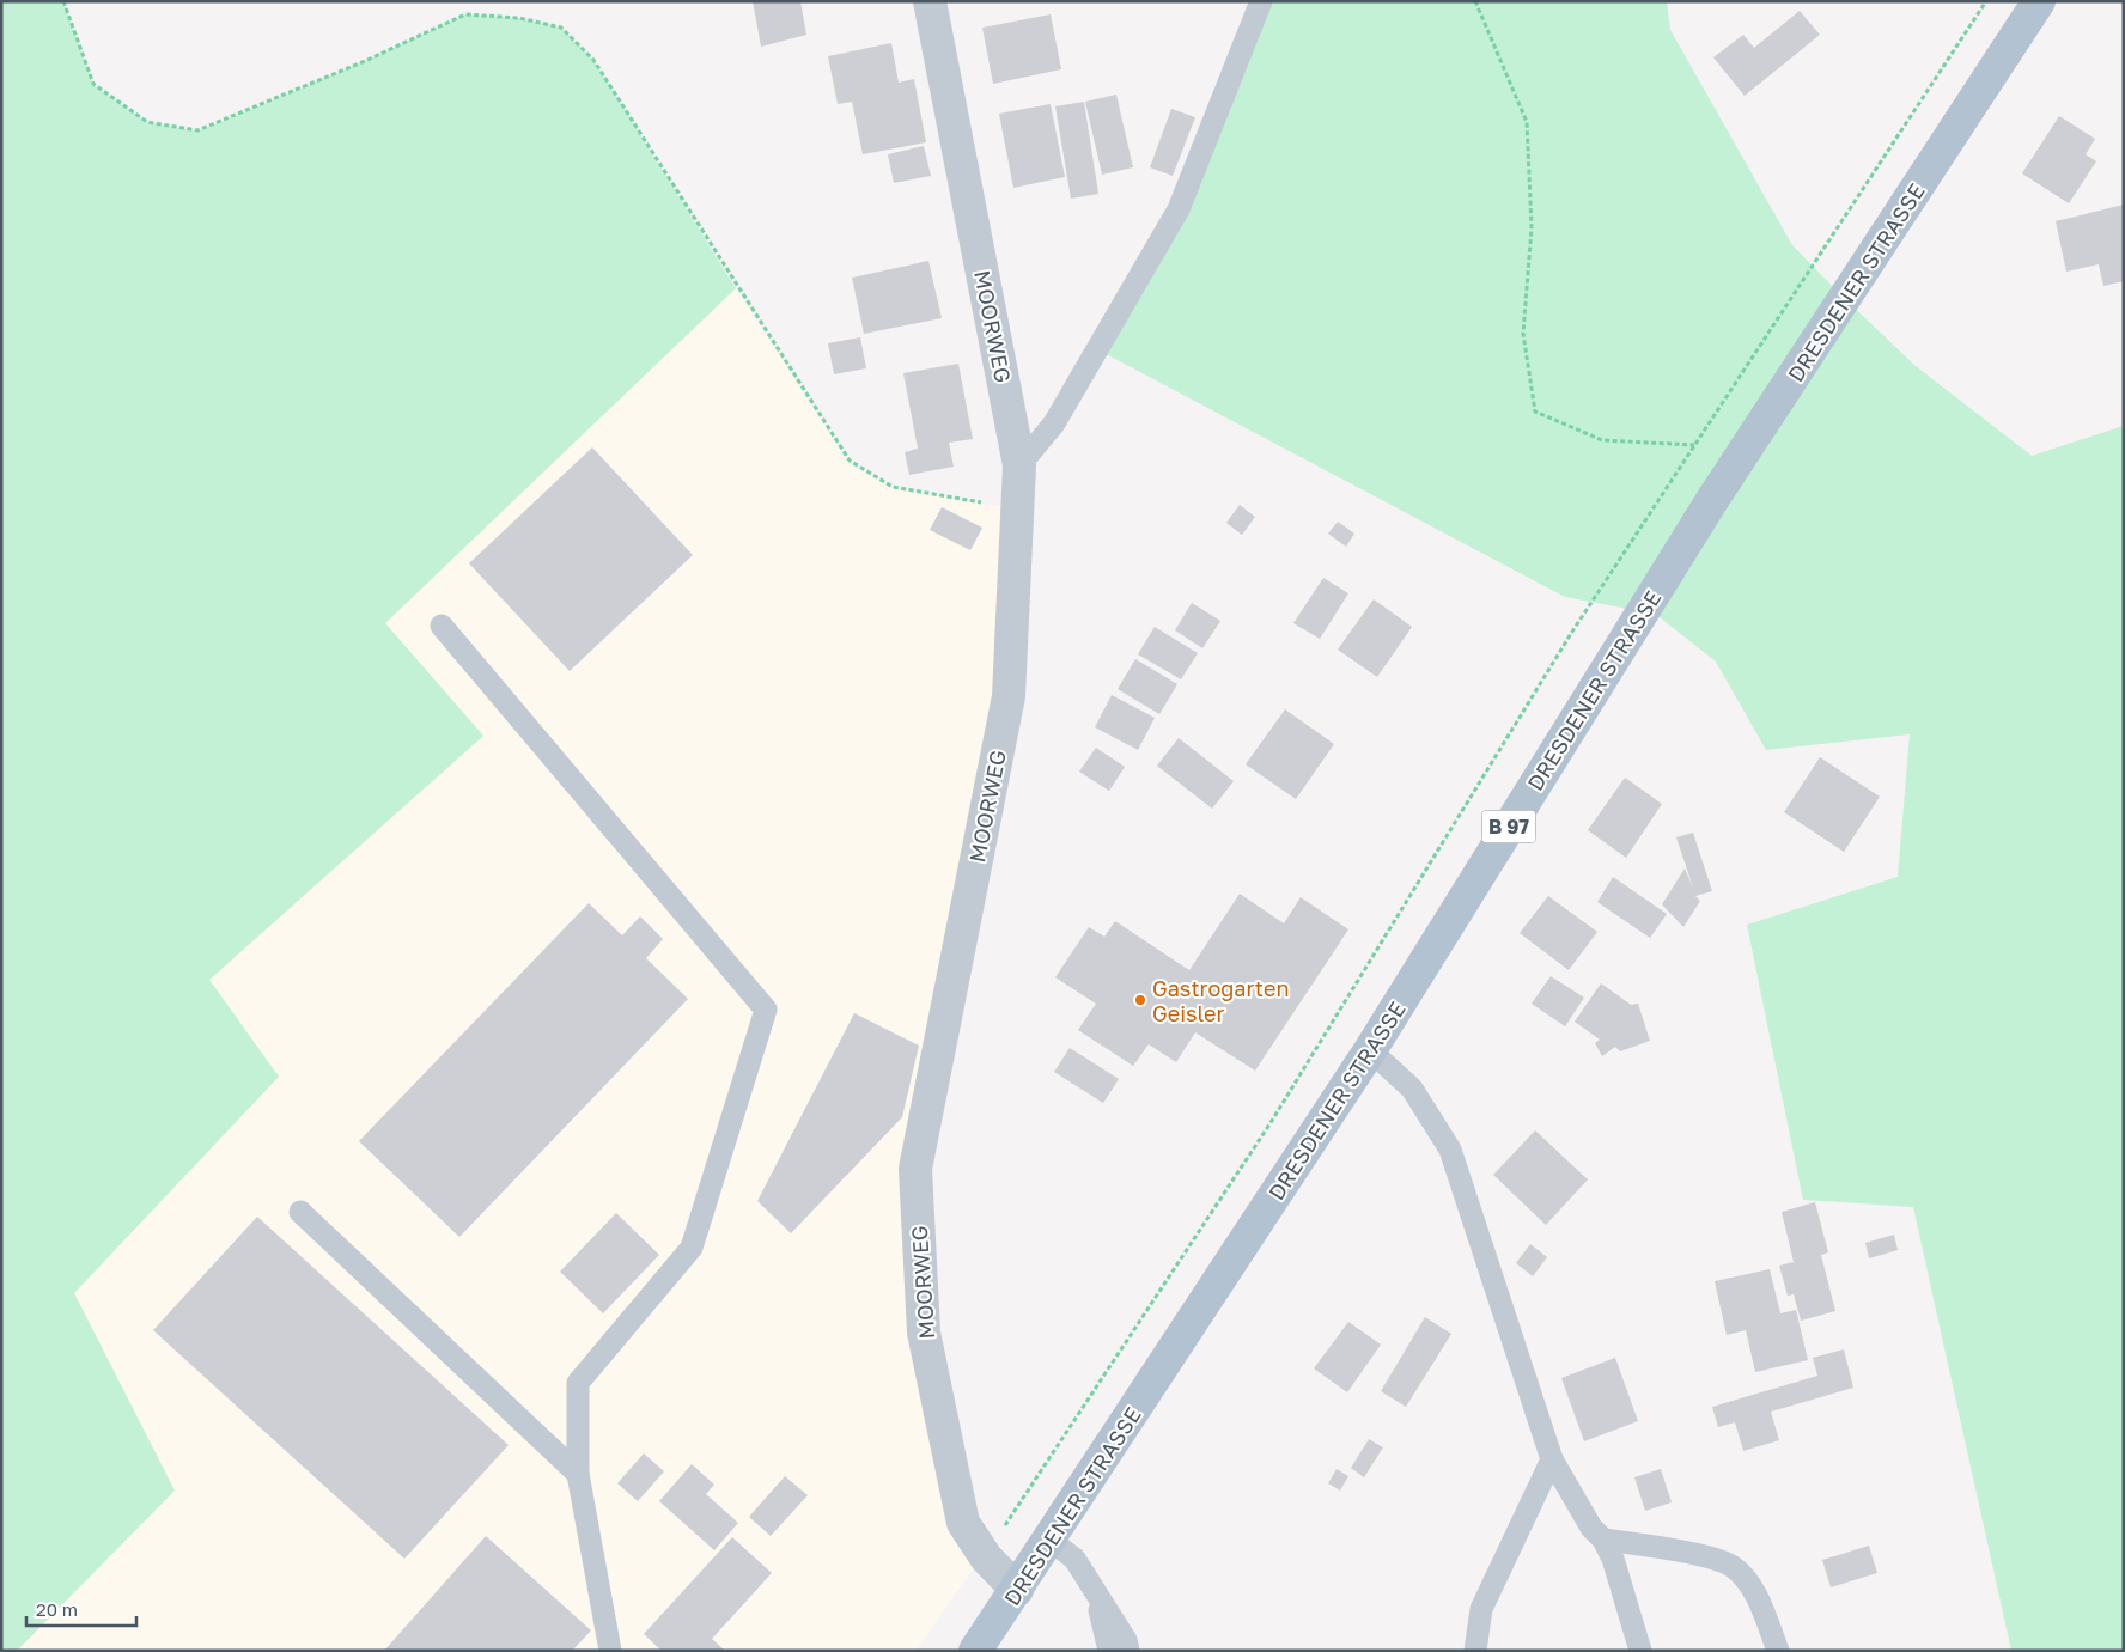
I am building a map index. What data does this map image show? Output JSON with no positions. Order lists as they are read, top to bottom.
{
  "streets": {
    "main road": ["DRESDENER STRASSE", "B 97"],
    "street": ["MOORWEG"]
  },
  "crossings": [
    ["DRESDENER STRASSE", "MOORWEG"]
  ],
  "places": ["Gastrogarten Geisler"],
  "scale_bar": "20 m"
}
